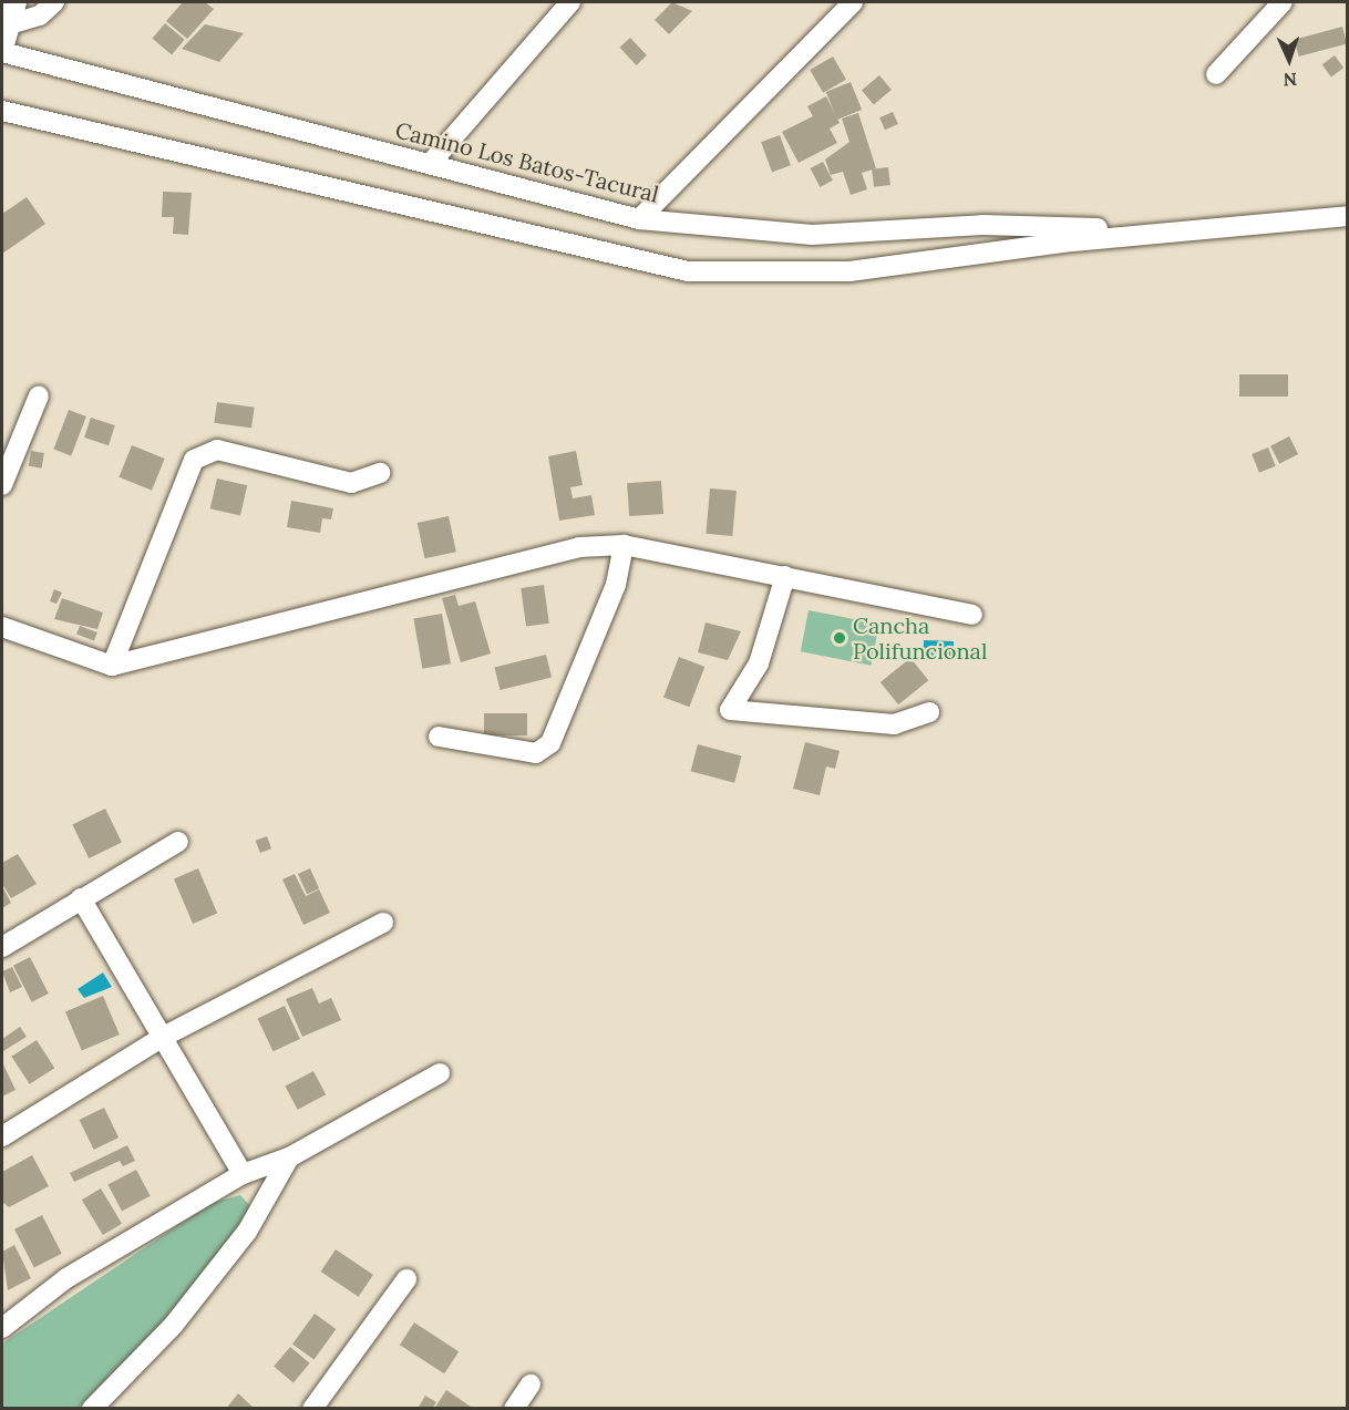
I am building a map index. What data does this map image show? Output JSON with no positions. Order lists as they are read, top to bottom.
{
  "streets": {
    "street": ["Camino Los Batos-Tacural"]
  },
  "places": ["Cancha Polifuncional"],
  "north": "bottom"
}
